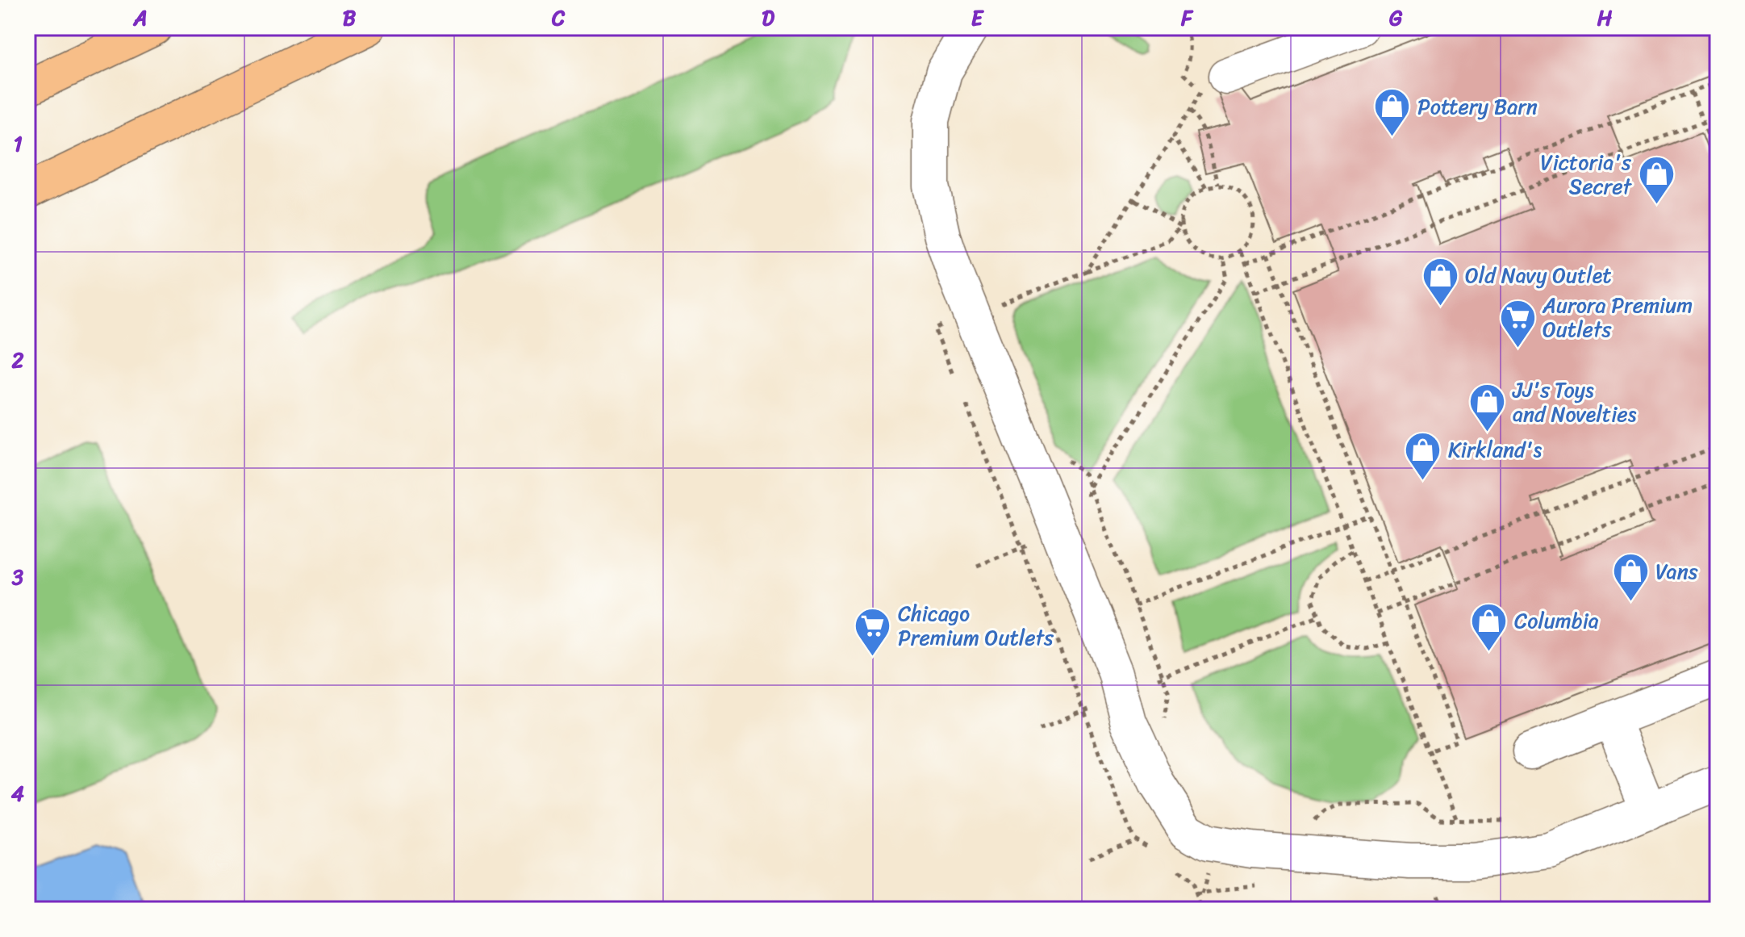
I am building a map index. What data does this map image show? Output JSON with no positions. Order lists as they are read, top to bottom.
{
  "places": {
    "shop": [
      "Pottery Barn",
      "Victoria's Secret",
      "Old Navy Outlet",
      "JJ's Toys and Novelties",
      "Kirkland's",
      "Vans",
      "Columbia"
    ],
    "supermarket": ["Aurora Premium Outlets", "Chicago Premium Outlets"]
  },
  "grid": {
    "columns": [
      "A",
      "B",
      "C",
      "D",
      "E",
      "F",
      "G",
      "H"
    ],
    "rows": [
      "1",
      "2",
      "3",
      "4"
    ]
  }
}
